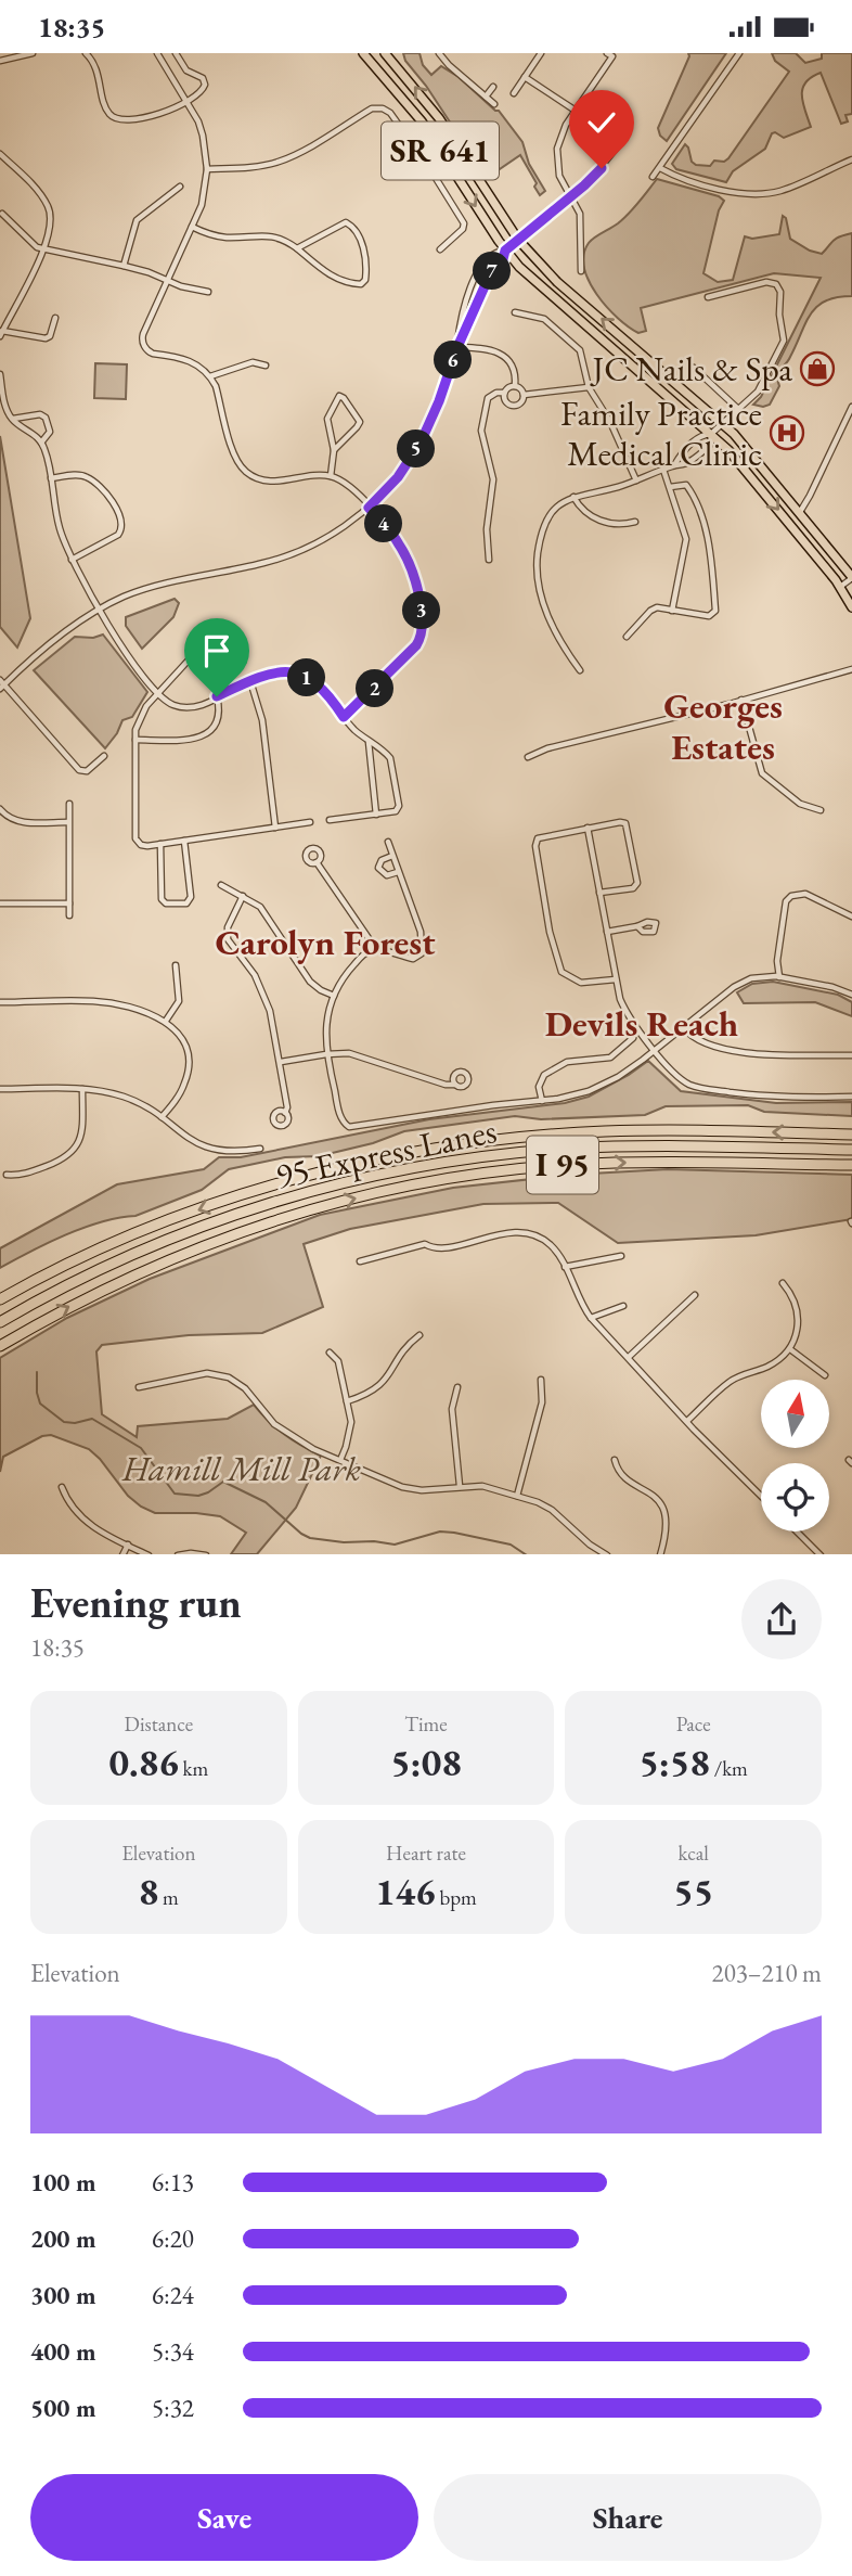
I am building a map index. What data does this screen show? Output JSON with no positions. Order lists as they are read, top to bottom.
{
  "streets": {
    "highway": ["95 Express Lanes", "I 95"],
    "main road": ["SR 641"]
  },
  "districts": ["Georges Estates", "Carolyn Forest", "Devils Reach"],
  "parks": ["Hamill Mill Park"],
  "places": {
    "shop": ["JC Nails & Spa"],
    "hospital": ["Family Practice Medical Clinic"]
  },
  "north": "top",
  "page": {
    "status": "18:35",
    "pins": [
      "7",
      "6",
      "5",
      "4",
      "3",
      "1",
      "2"
    ],
    "heading": ["Evening run", "18:35"],
    "stats": [
      ["Distance", "0.86 km"],
      ["Time", "5:08"],
      ["Pace", "5:58 /km"],
      ["Elevation", "8 m"],
      ["Heart rate", "146 bpm"],
      ["kcal", "55"]
    ],
    "chart": ["Elevation", "203–210 m"],
    "list": [
      {
        "name": "100 m",
        "note": "6:13"
      },
      {
        "name": "200 m",
        "note": "6:20"
      },
      {
        "name": "300 m",
        "note": "6:24"
      },
      {
        "name": "400 m",
        "note": "5:34"
      },
      {
        "name": "500 m",
        "note": "5:32"
      }
    ],
    "buttons": ["Save", "Share"]
  }
}
